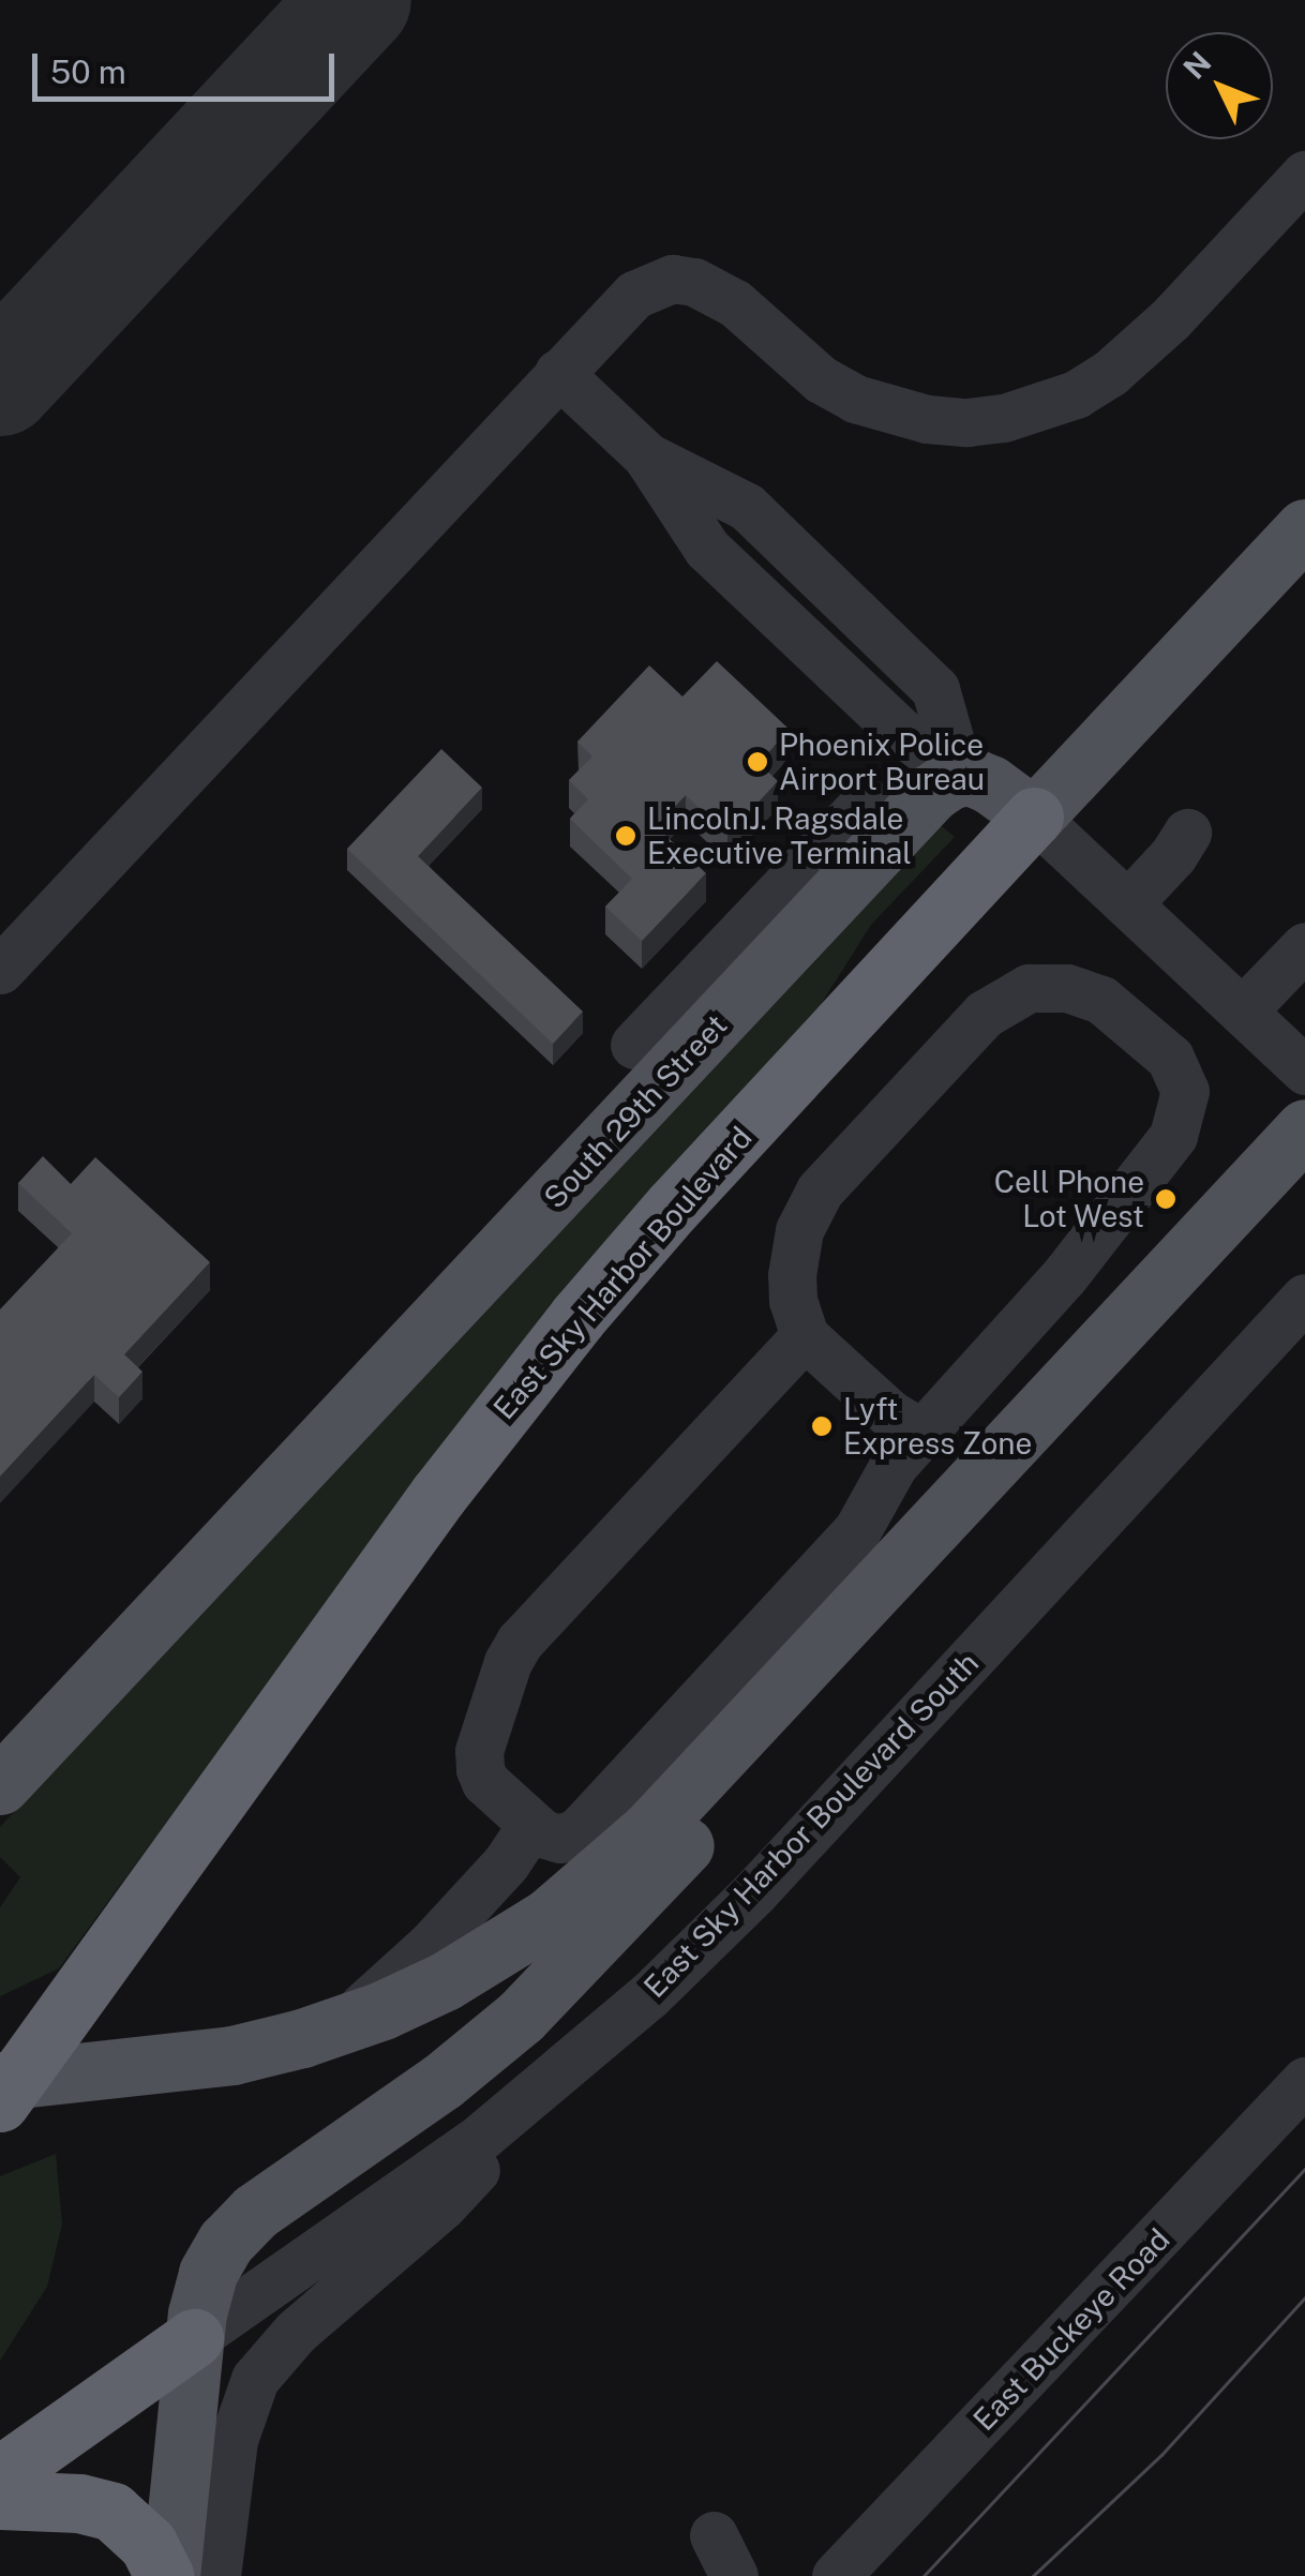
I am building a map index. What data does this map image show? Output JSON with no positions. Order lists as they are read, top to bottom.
{
  "streets": {
    "highway": ["East Sky Harbor Boulevard", "East Sky Harbor Boulevard South"],
    "main road": ["South 29th Street"],
    "street": ["East Buckeye Road"]
  },
  "places": [
    "Phoenix Police Airport Bureau",
    "LincolnJ. Ragsdale Executive Terminal",
    "Cell Phone Lot West",
    "Lyft Express Zone"
  ],
  "scale_bar": "50 m",
  "north": "top left"
}
